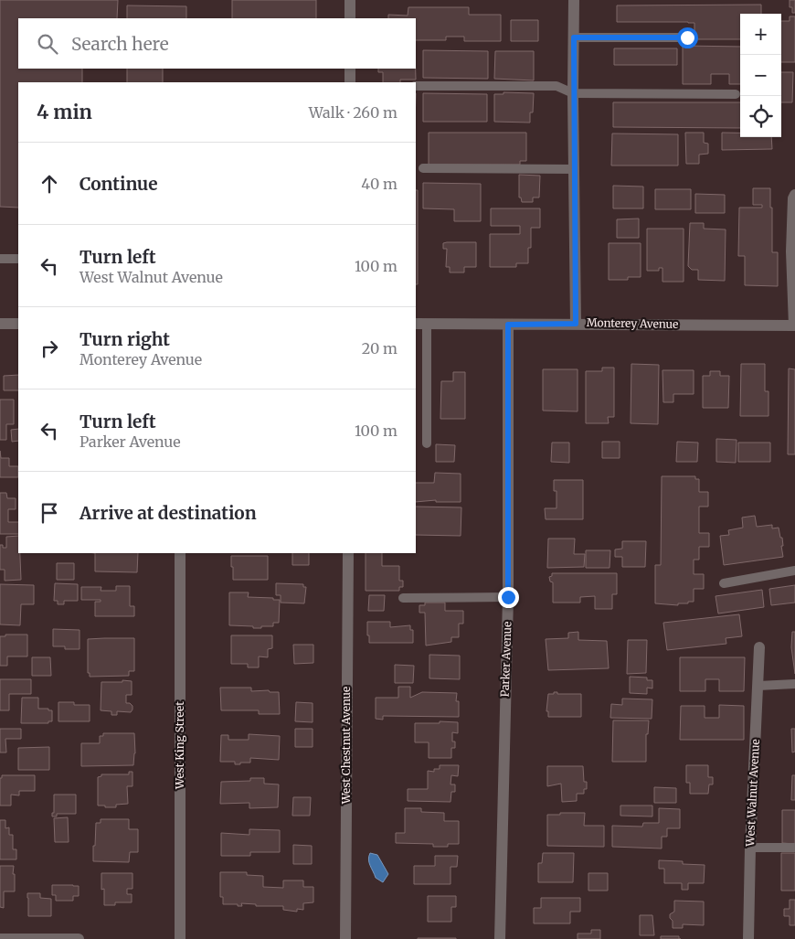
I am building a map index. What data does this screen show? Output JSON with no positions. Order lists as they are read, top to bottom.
{
  "streets": {
    "street": [
      "Monterey Avenue",
      "Parker Avenue",
      "West King Street",
      "West Chestnut Avenue",
      "West Walnut Avenue"
    ]
  },
  "crossings": [
    ["Monterey Avenue", "Parker Avenue"]
  ],
  "page": {
    "map_buttons": ["+", "−"],
    "search": "Search here",
    "heading": ["4 min", "Walk · 260 m"],
    "list": [
      ["Continue", "40 m"],
      ["Turn left", "West Walnut Avenue", "100 m"],
      ["Turn right", "Monterey Avenue", "20 m"],
      ["Turn left", "Parker Avenue", "100 m"],
      "Arrive at destination"
    ]
  }
}
